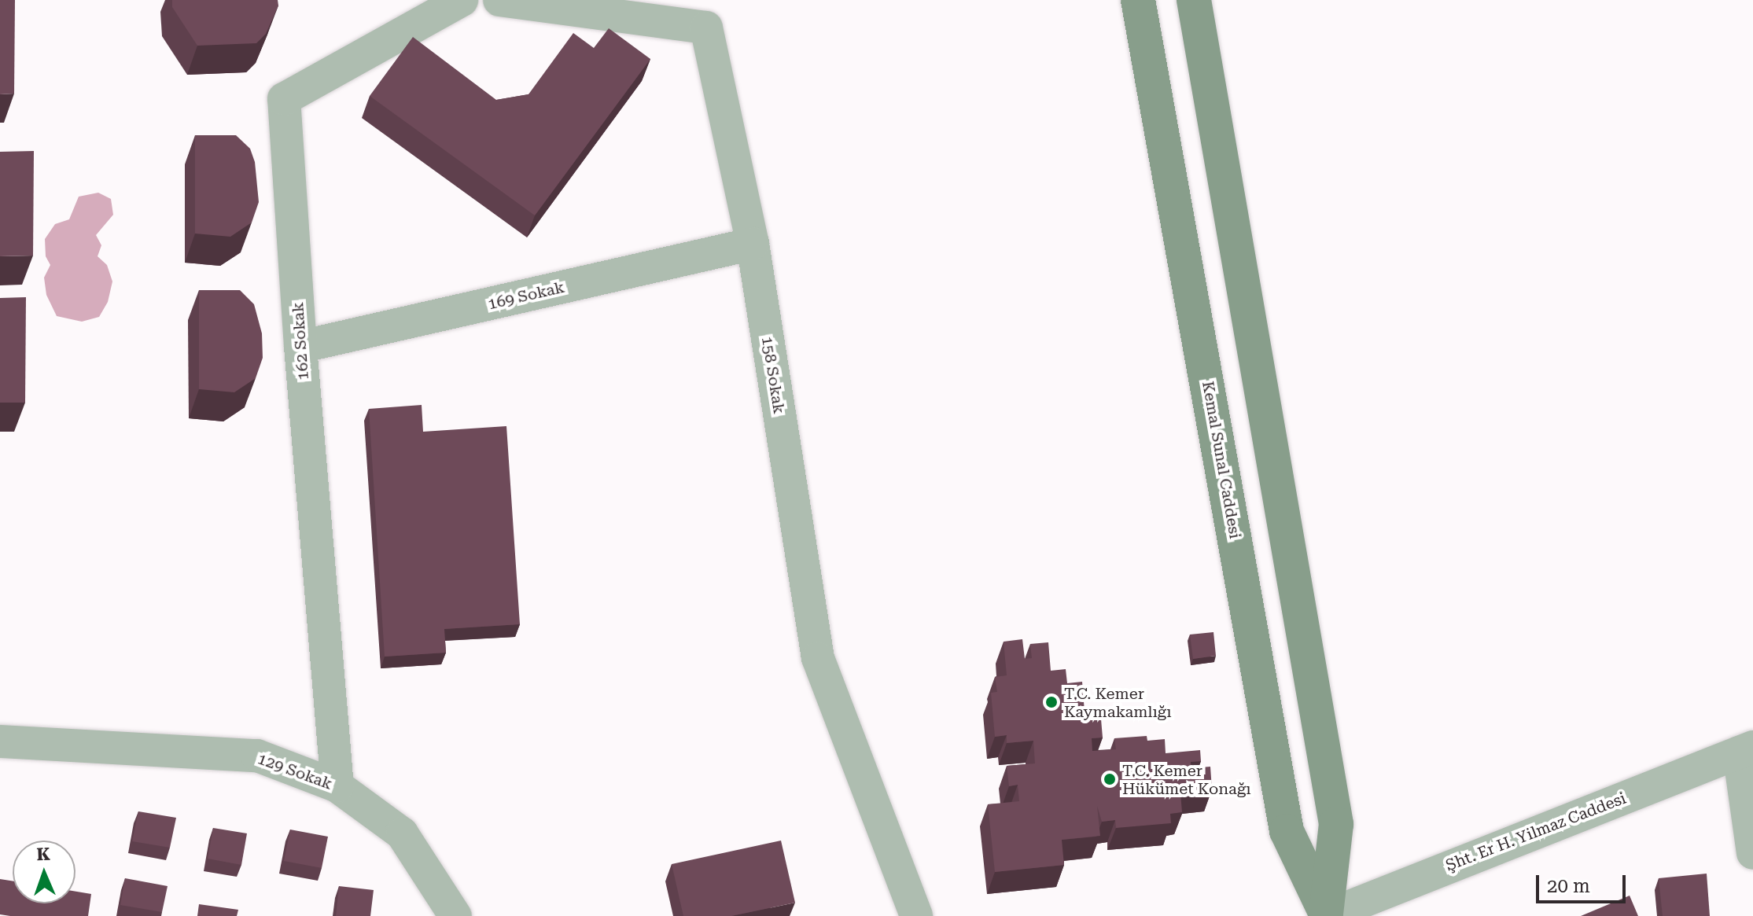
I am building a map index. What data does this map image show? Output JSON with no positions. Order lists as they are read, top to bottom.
{
  "streets": {
    "street": [
      "169 Sokak",
      "162 Sokak",
      "158 Sokak",
      "Kemal Sunal Caddesi",
      "129 Sokak",
      "Şht. Er H. Yilmaz Caddesi"
    ]
  },
  "crossings": [
    ["169 Sokak", "162 Sokak"],
    ["169 Sokak", "158 Sokak"],
    ["162 Sokak", "129 Sokak"],
    ["Kemal Sunal Caddesi", "Şht. Er H. Yilmaz Caddesi"]
  ],
  "places": ["T.C. Kemer Kaymakamlığı", "T.C. Kemer Hükümet Konağı"],
  "scale_bar": "20 m",
  "north": "top"
}
